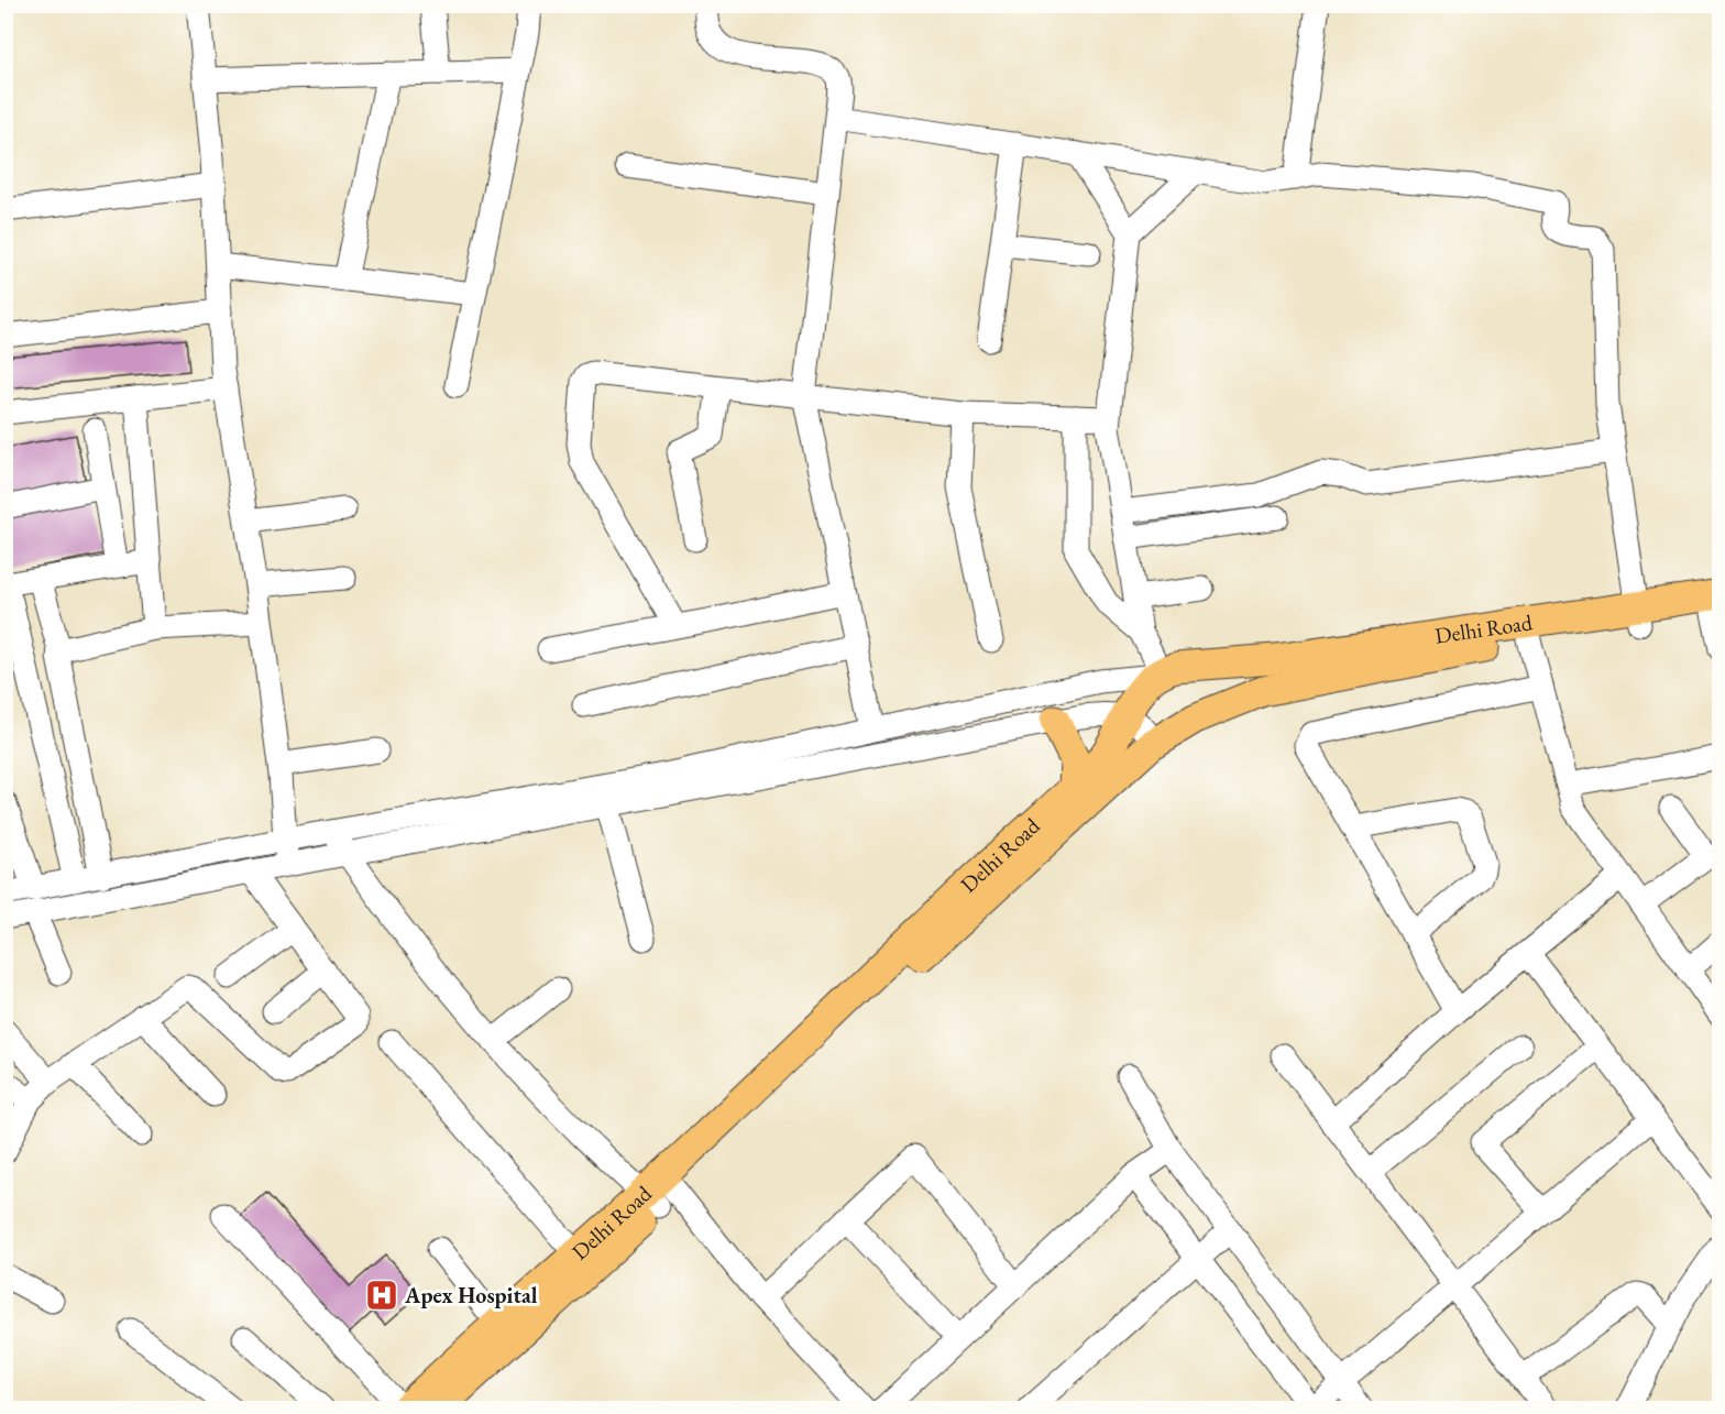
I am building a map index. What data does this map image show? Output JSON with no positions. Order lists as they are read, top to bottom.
{
  "streets": {
    "main road": ["Delhi Road"]
  },
  "places": {
    "hospital": ["Apex Hospital"]
  }
}
